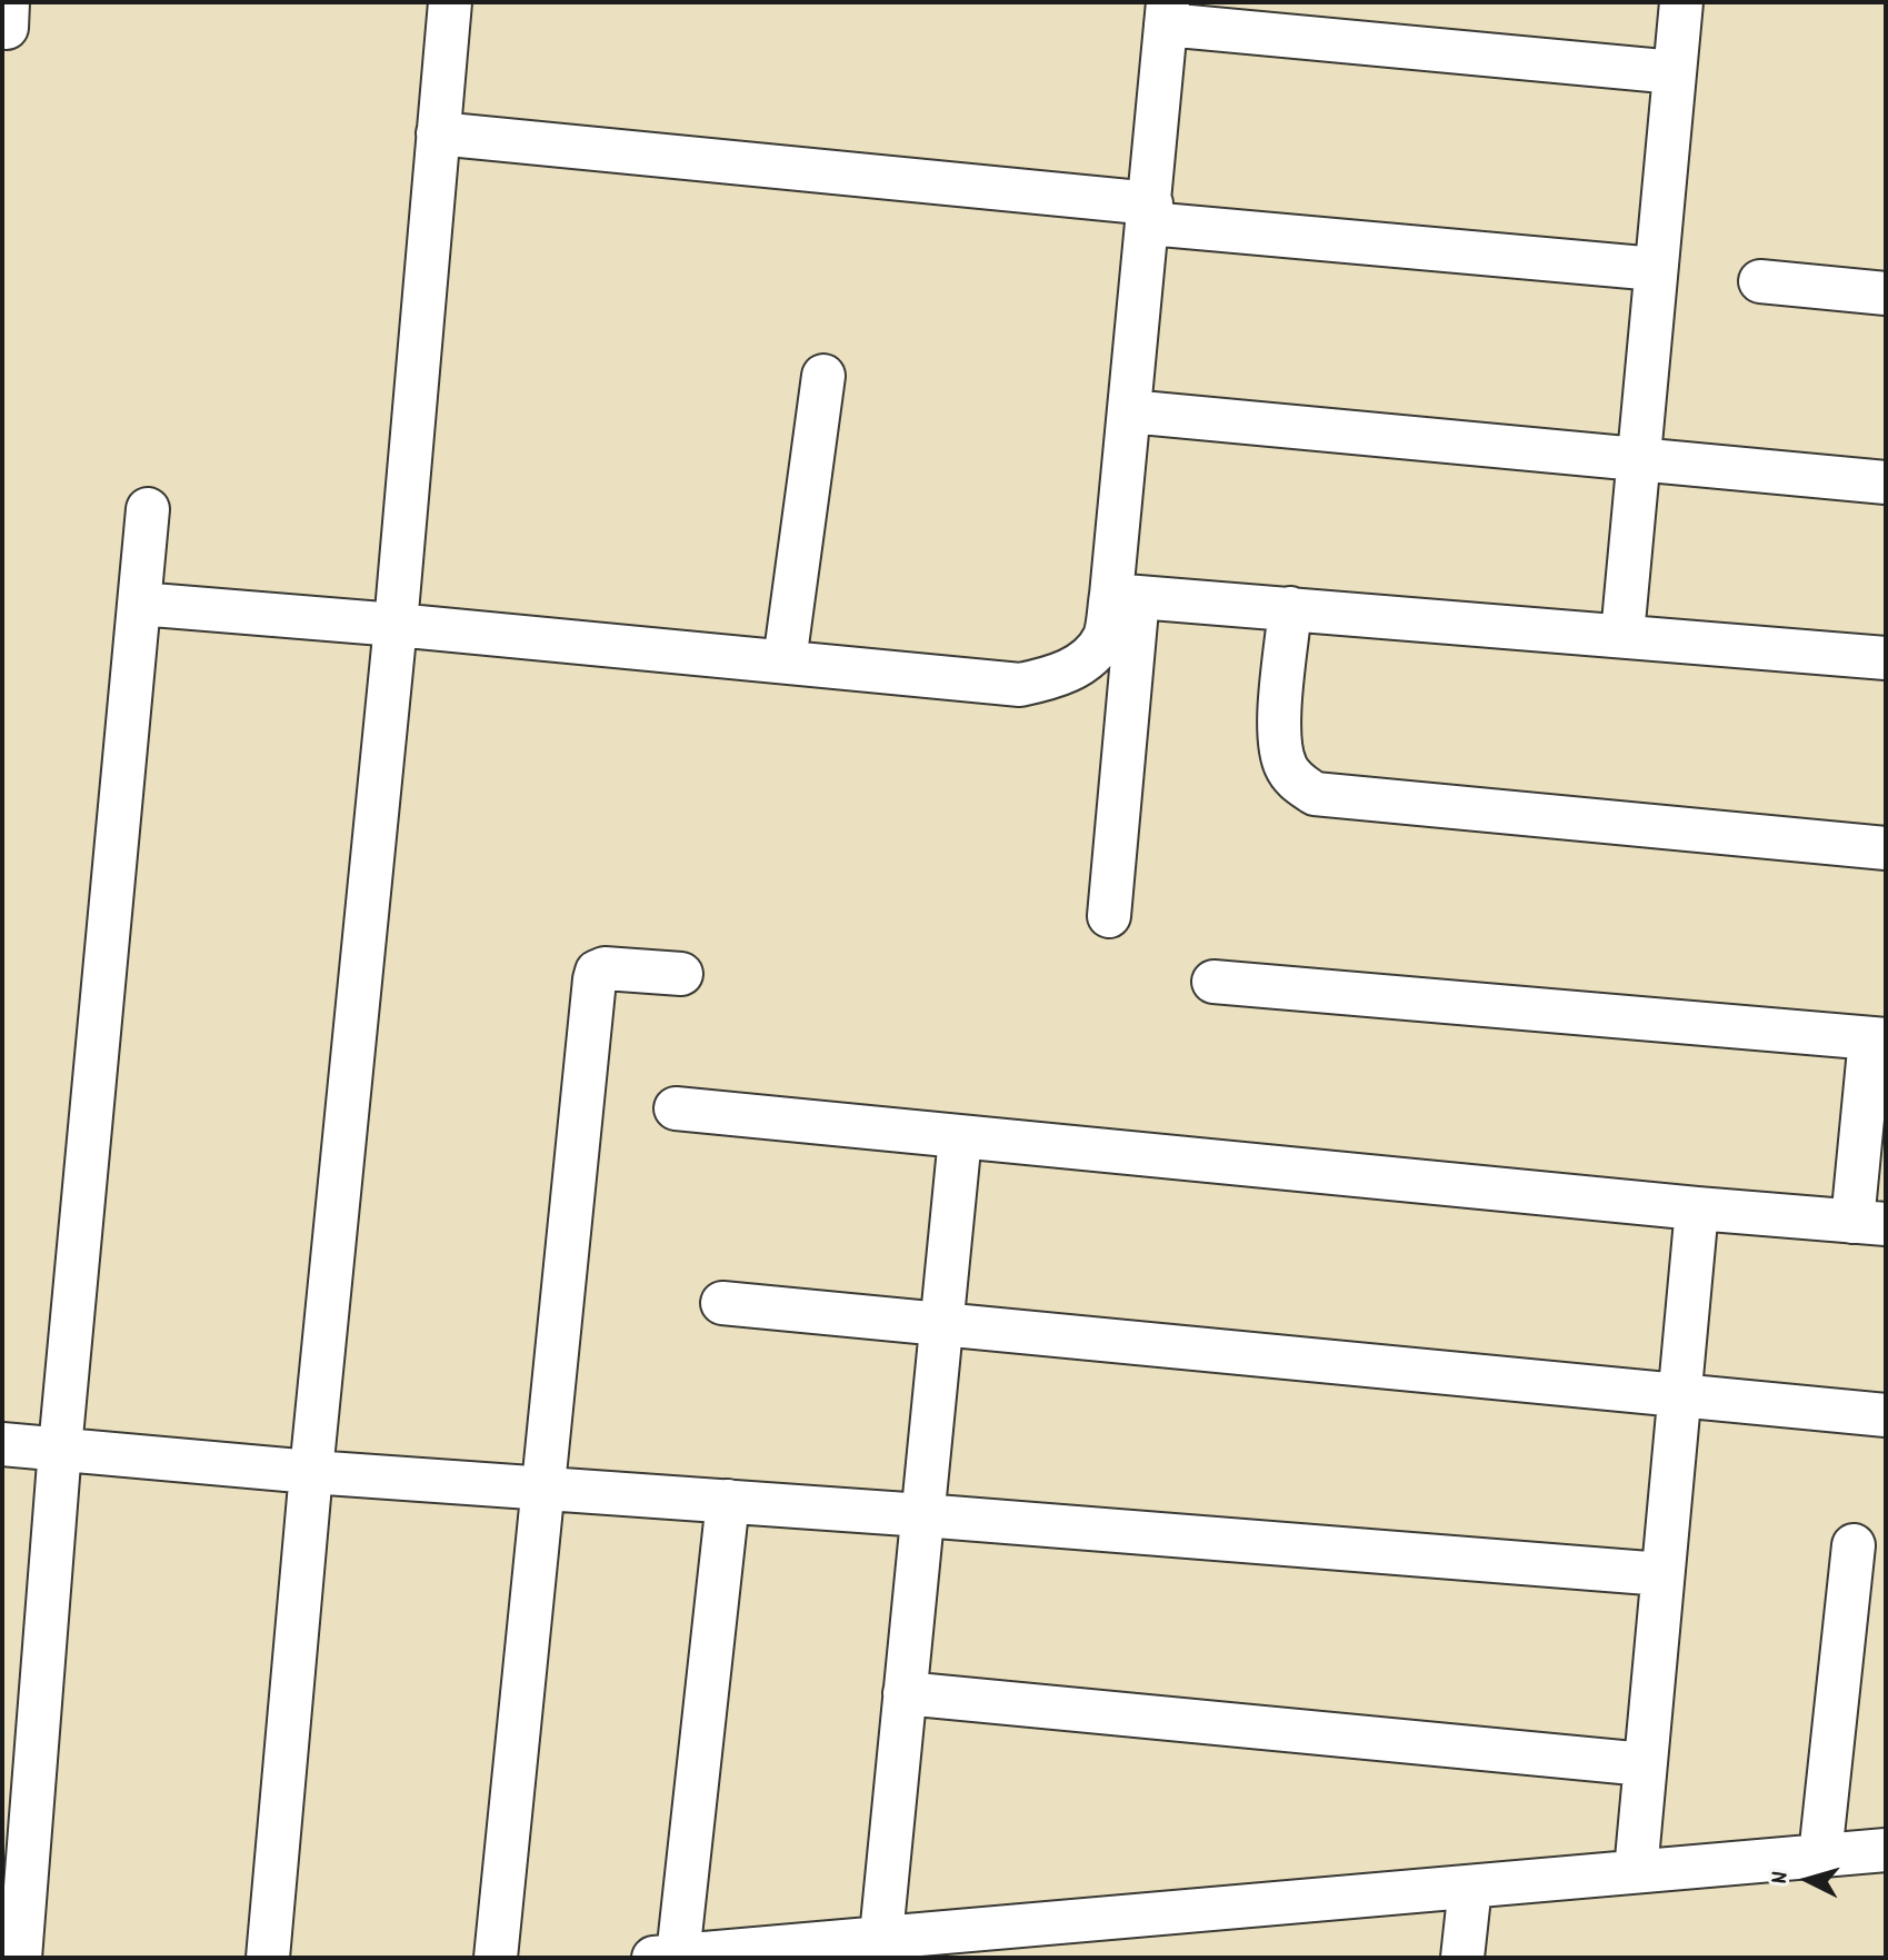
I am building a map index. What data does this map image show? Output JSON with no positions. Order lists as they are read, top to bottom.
{
  "north": "left"
}
